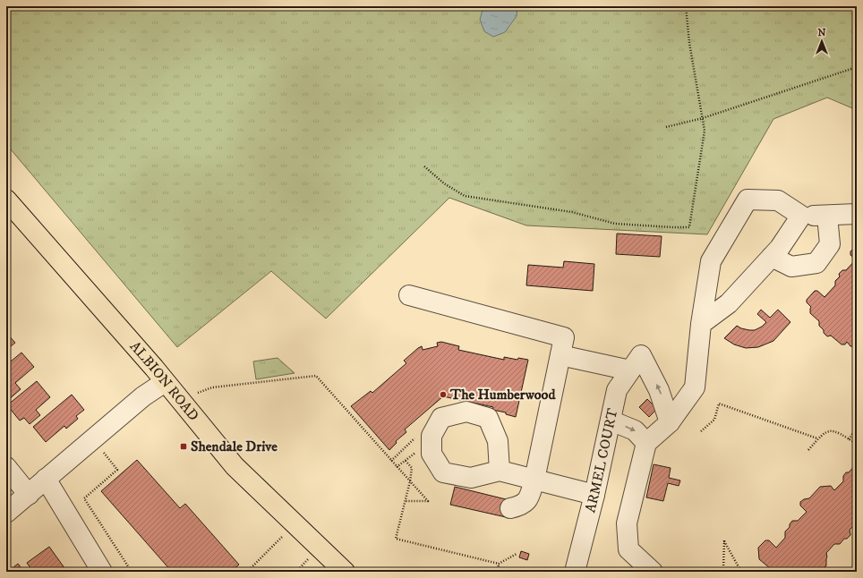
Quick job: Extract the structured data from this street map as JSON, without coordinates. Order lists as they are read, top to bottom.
{
  "streets": {
    "main road": ["ALBION ROAD"],
    "street": ["ARMEL COURT"]
  },
  "places": {
    "other": ["The Humberwood"],
    "transit": ["Shendale Drive"]
  },
  "north": "top"
}
